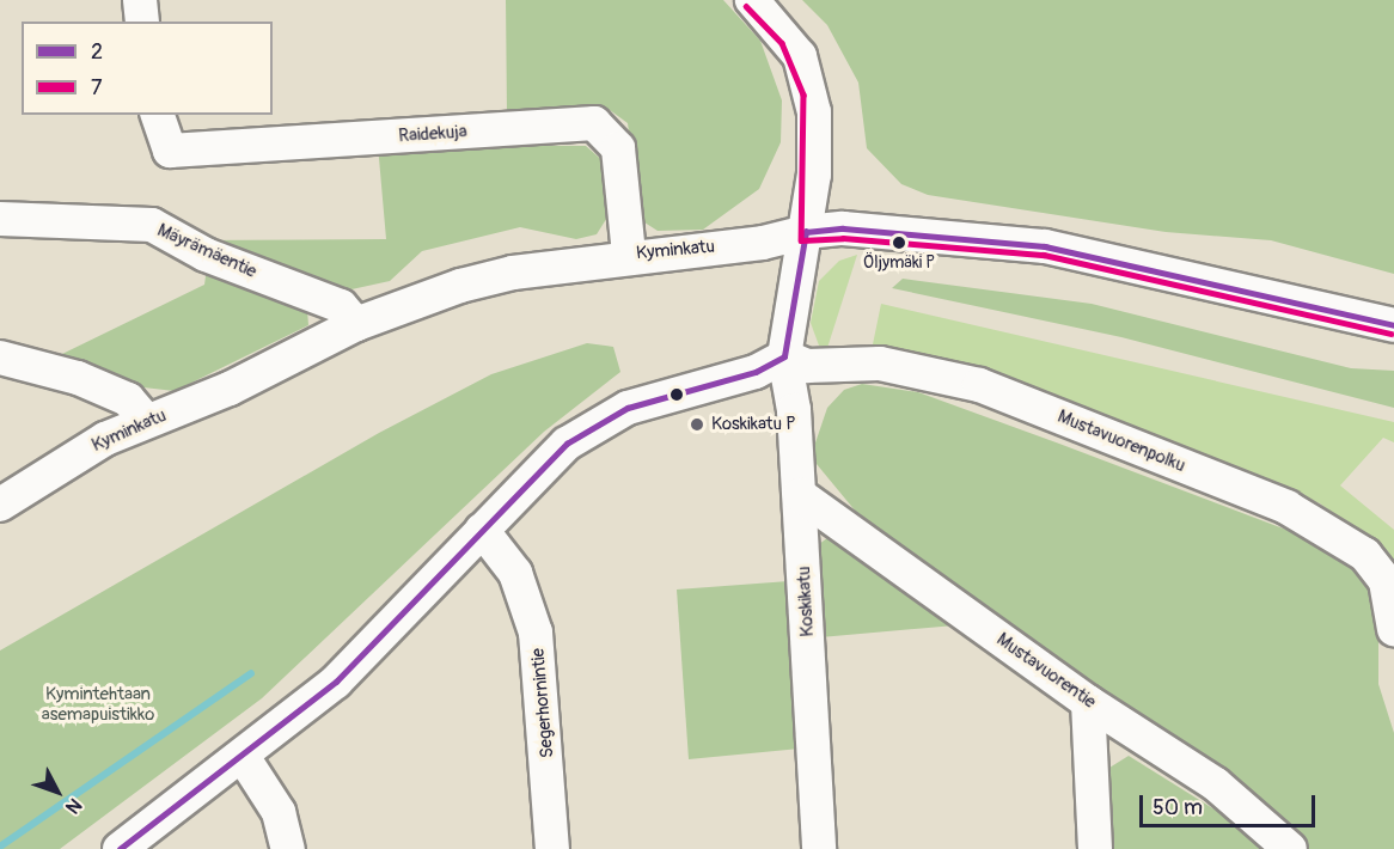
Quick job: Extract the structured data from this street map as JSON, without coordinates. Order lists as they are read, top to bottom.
{
  "streets": {
    "street": [
      "Raidekuja",
      "Kyminkatu",
      "Mäyrämäentie",
      "Mustavuorenpolku",
      "Koskikatu",
      "Mustavuorentie",
      "Segerhornintie"
    ]
  },
  "crossings": [
    ["Raidekuja", "Kyminkatu"],
    ["Kyminkatu", "Mäyrämäentie"],
    ["Kyminkatu", "Koskikatu"],
    ["Mustavuorenpolku", "Koskikatu"],
    ["Koskikatu", "Mustavuorentie"]
  ],
  "parks": ["Kymintehtaan asemapuistikko"],
  "places": ["Öljymäki P", "Koskikatu P"],
  "lines": ["transit line 7", "transit line 2"],
  "legend": ["2", "7"],
  "scale_bar": "50 m",
  "north": "bottom right"
}
